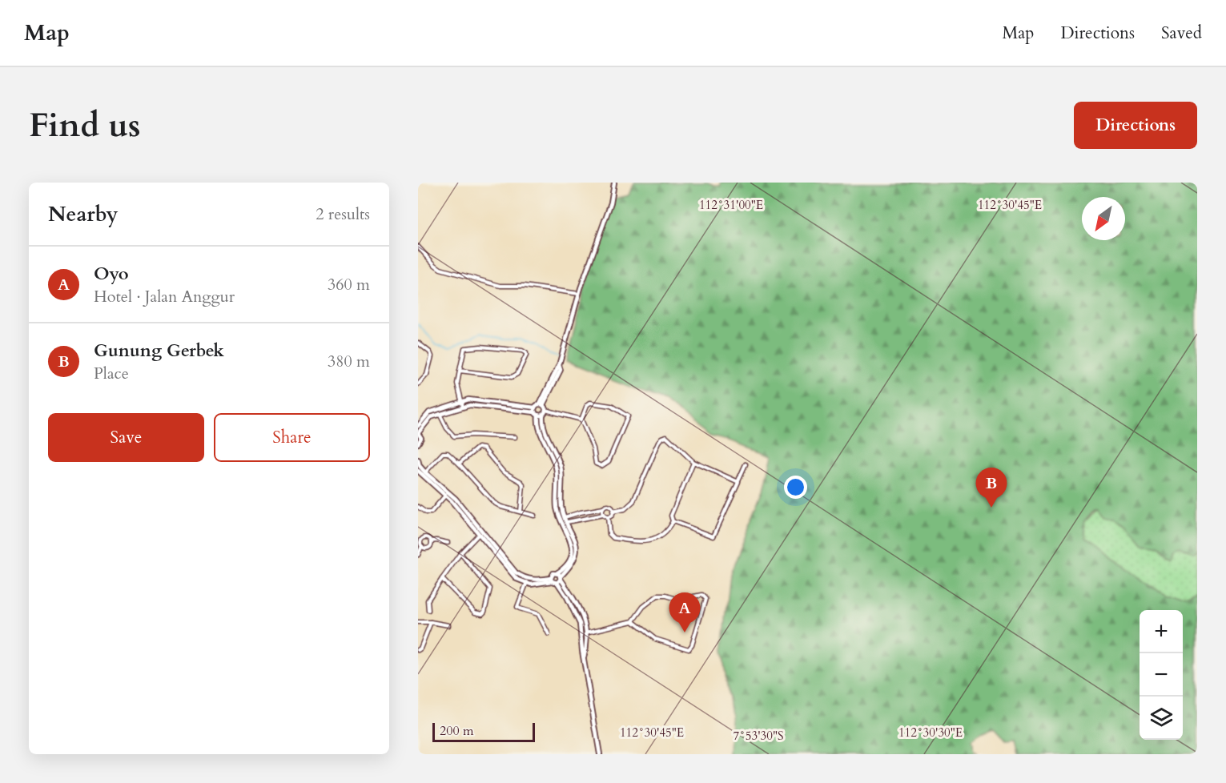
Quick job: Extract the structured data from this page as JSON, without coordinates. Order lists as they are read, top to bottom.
{
  "scale_bar": "200 m",
  "north": "bottom left",
  "page": {
    "header": "Map",
    "nav": ["Map", "Directions", "Saved"],
    "buttons": [
      "Directions",
      ["Save", "Share"]
    ],
    "title": "Find us",
    "heading": ["Nearby", "2 results"],
    "list": [
      {
        "mark": "A",
        "name": "Oyo",
        "note": "Hotel · Jalan Anggur",
        "value": "360 m"
      },
      {
        "mark": "B",
        "name": "Gunung Gerbek",
        "note": "Place",
        "value": "380 m"
      }
    ],
    "pins": ["B", "A"],
    "map_buttons": ["+", "−"],
    "scale": "200 m"
  },
  "coordinates": [
    "112°31'00\"E",
    "112°30'45\"E",
    "112°30'30\"E",
    "7°53'30\"S"
  ]
}
